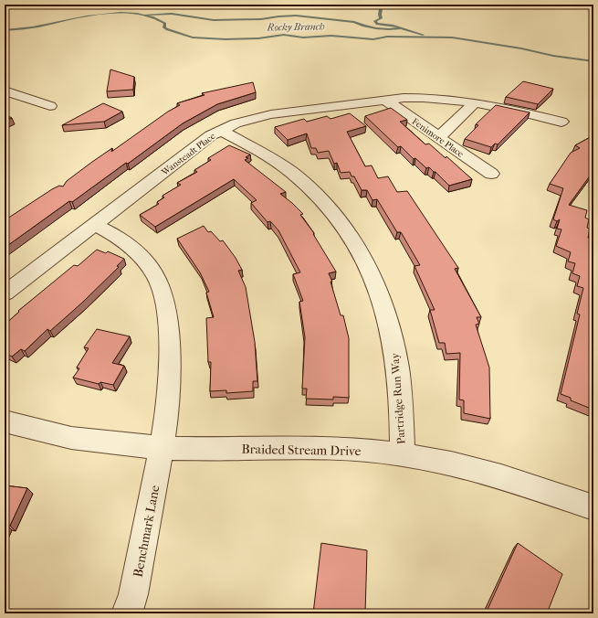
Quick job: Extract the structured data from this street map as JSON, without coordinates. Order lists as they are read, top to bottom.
{
  "streets": {
    "street": [
      "Fenimore Place",
      "Wansteadt Place",
      "Partridge Run Way",
      "Braided Stream Drive",
      "Benchmark Lane"
    ]
  },
  "crossings": [
    ["Fenimore Place", "Wansteadt Place"],
    ["Wansteadt Place", "Partridge Run Way"],
    ["Wansteadt Place", "Benchmark Lane"],
    ["Partridge Run Way", "Braided Stream Drive"],
    ["Braided Stream Drive", "Benchmark Lane"]
  ],
  "water": ["Rocky Branch"]
}
